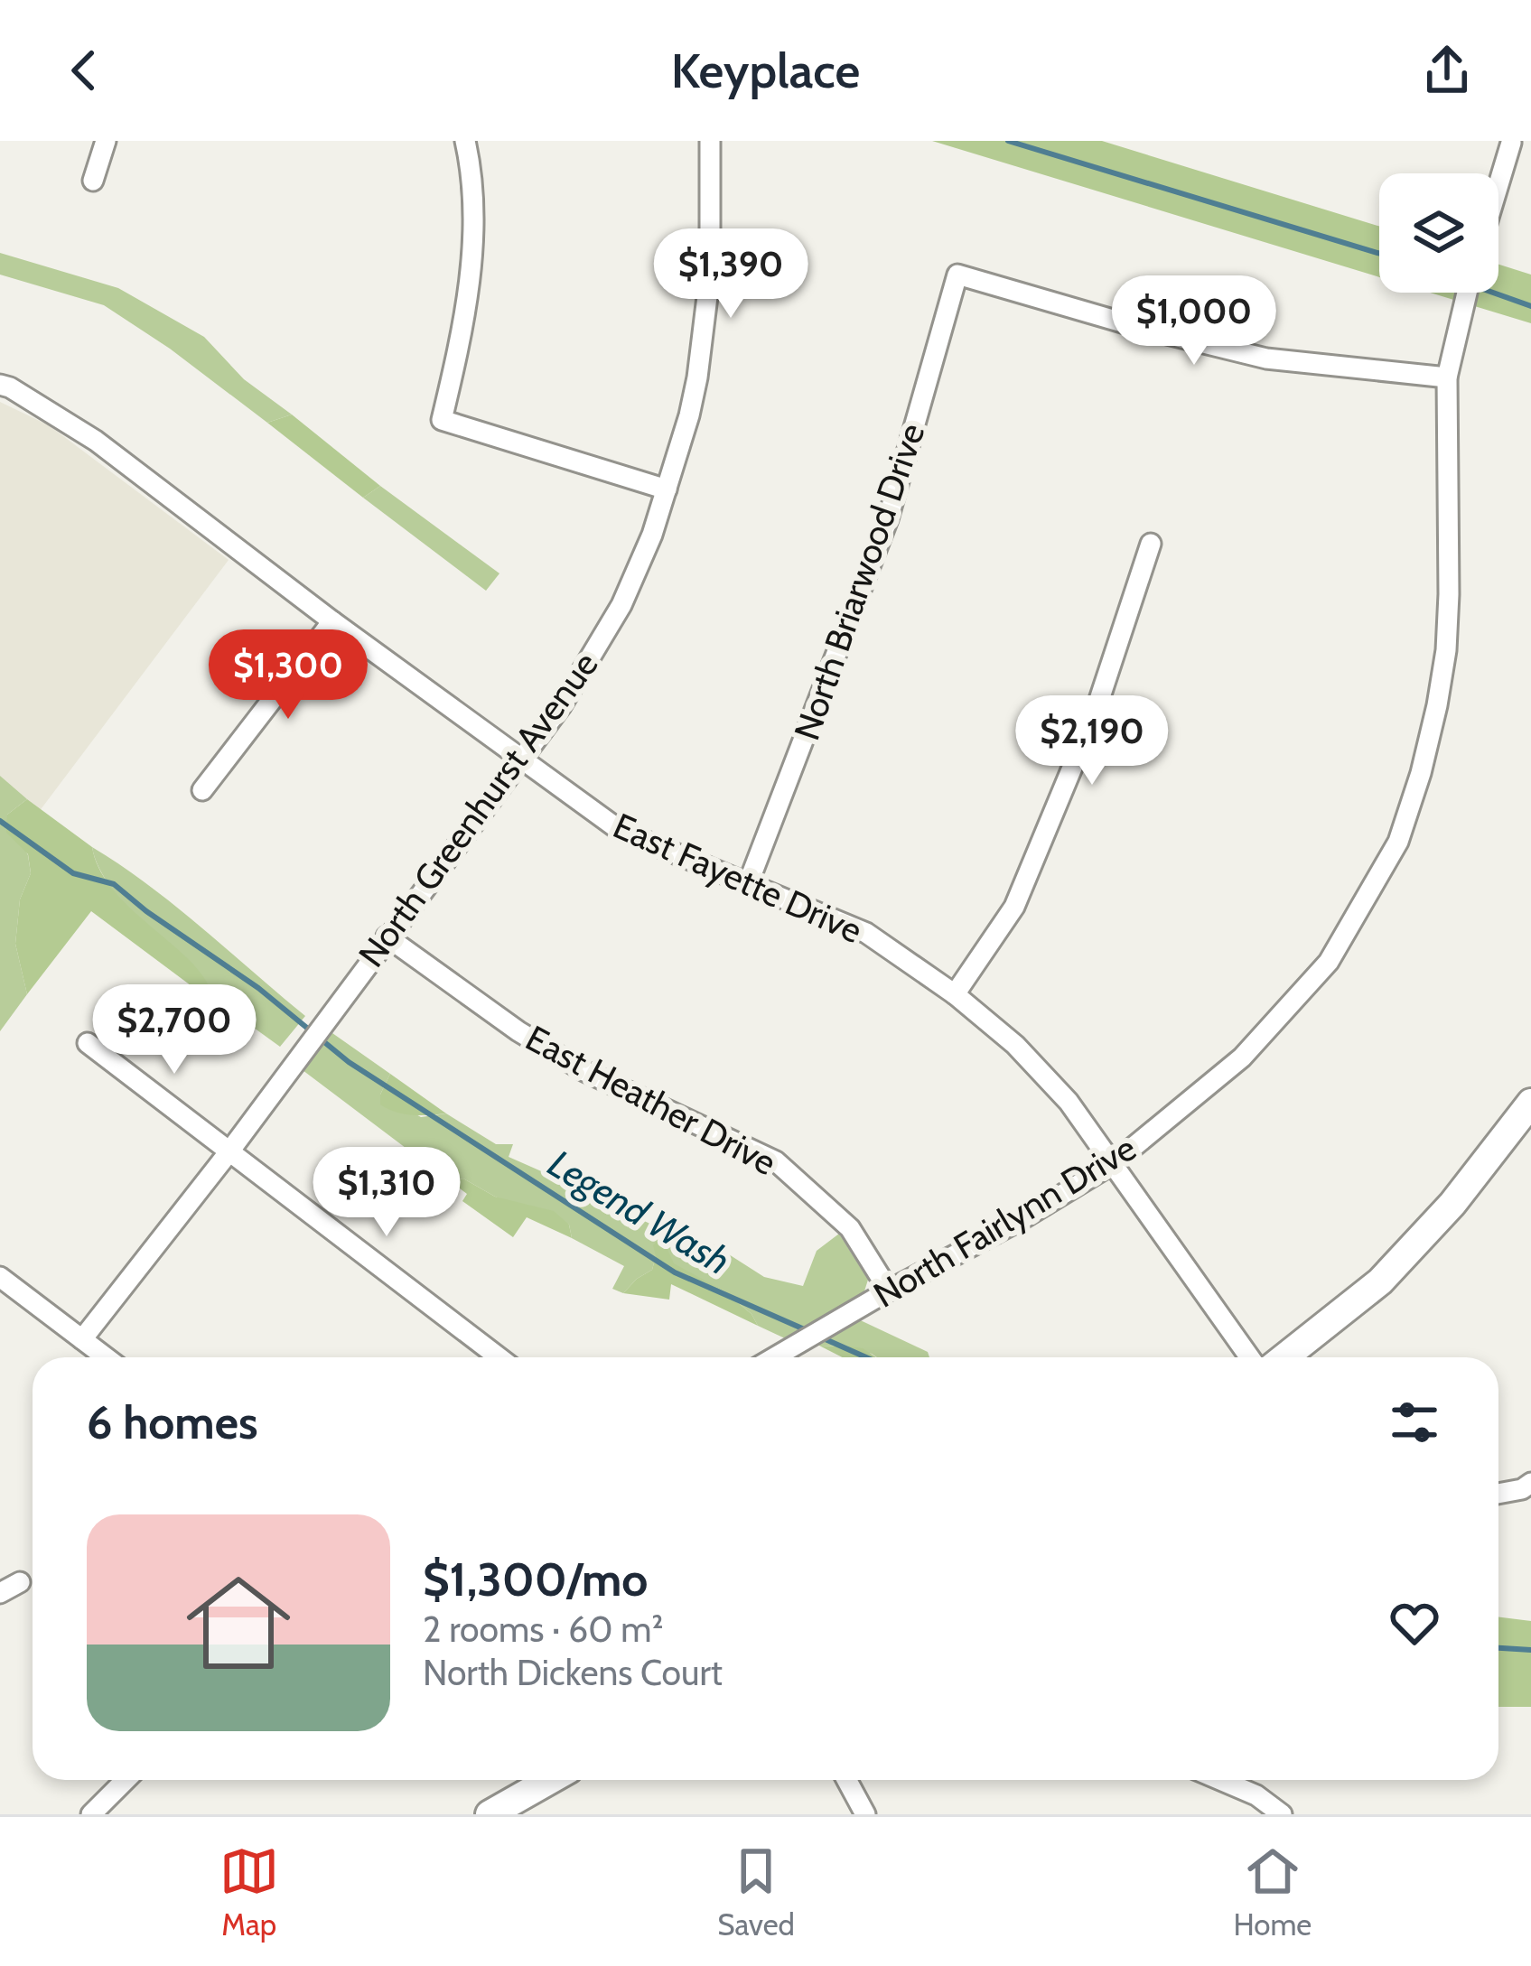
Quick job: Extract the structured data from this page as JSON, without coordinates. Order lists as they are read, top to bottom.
{
  "streets": {
    "street": [
      "North Briarwood Drive",
      "North Greenhurst Avenue",
      "East Fayette Drive",
      "East Heather Drive",
      "North Fairlynn Drive"
    ]
  },
  "crossings": [
    ["North Briarwood Drive", "East Fayette Drive"],
    ["North Briarwood Drive", "North Fairlynn Drive"],
    ["North Greenhurst Avenue", "East Fayette Drive"],
    ["North Greenhurst Avenue", "East Heather Drive"],
    ["East Fayette Drive", "North Fairlynn Drive"],
    ["East Heather Drive", "North Fairlynn Drive"]
  ],
  "water": ["Legend Wash"],
  "page": {
    "header": "Keyplace",
    "price": [
      "$1,390",
      "$1,000",
      "$1,300",
      "$2,190",
      "$2,700",
      "$1,310"
    ],
    "heading": "6 homes",
    "list": [
      {
        "name": "$1,300/mo",
        "note": "2 rooms · 60 m² · North Dickens Court"
      }
    ],
    "tabs": ["Map", "Saved", "Home"]
  }
}
